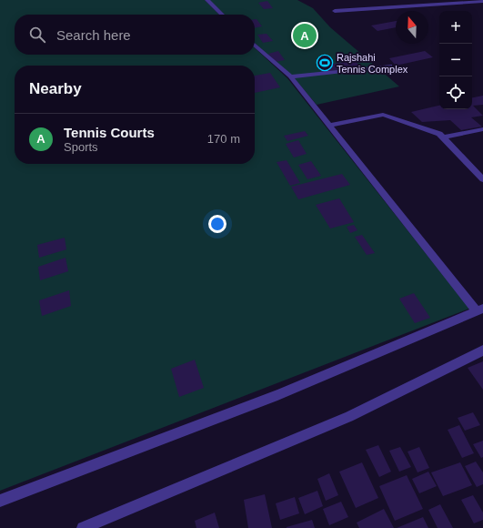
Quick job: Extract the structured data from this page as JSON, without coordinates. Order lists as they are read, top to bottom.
{
  "places": {
    "sports": ["Rajshahi Tennis Complex"]
  },
  "north": "top",
  "page": {
    "map_buttons": ["+", "−"],
    "search": "Search here",
    "pins": "A",
    "heading": "Nearby",
    "list": [
      {
        "mark": "A",
        "name": "Tennis Courts",
        "note": "Sports",
        "value": "170 m"
      }
    ]
  }
}
